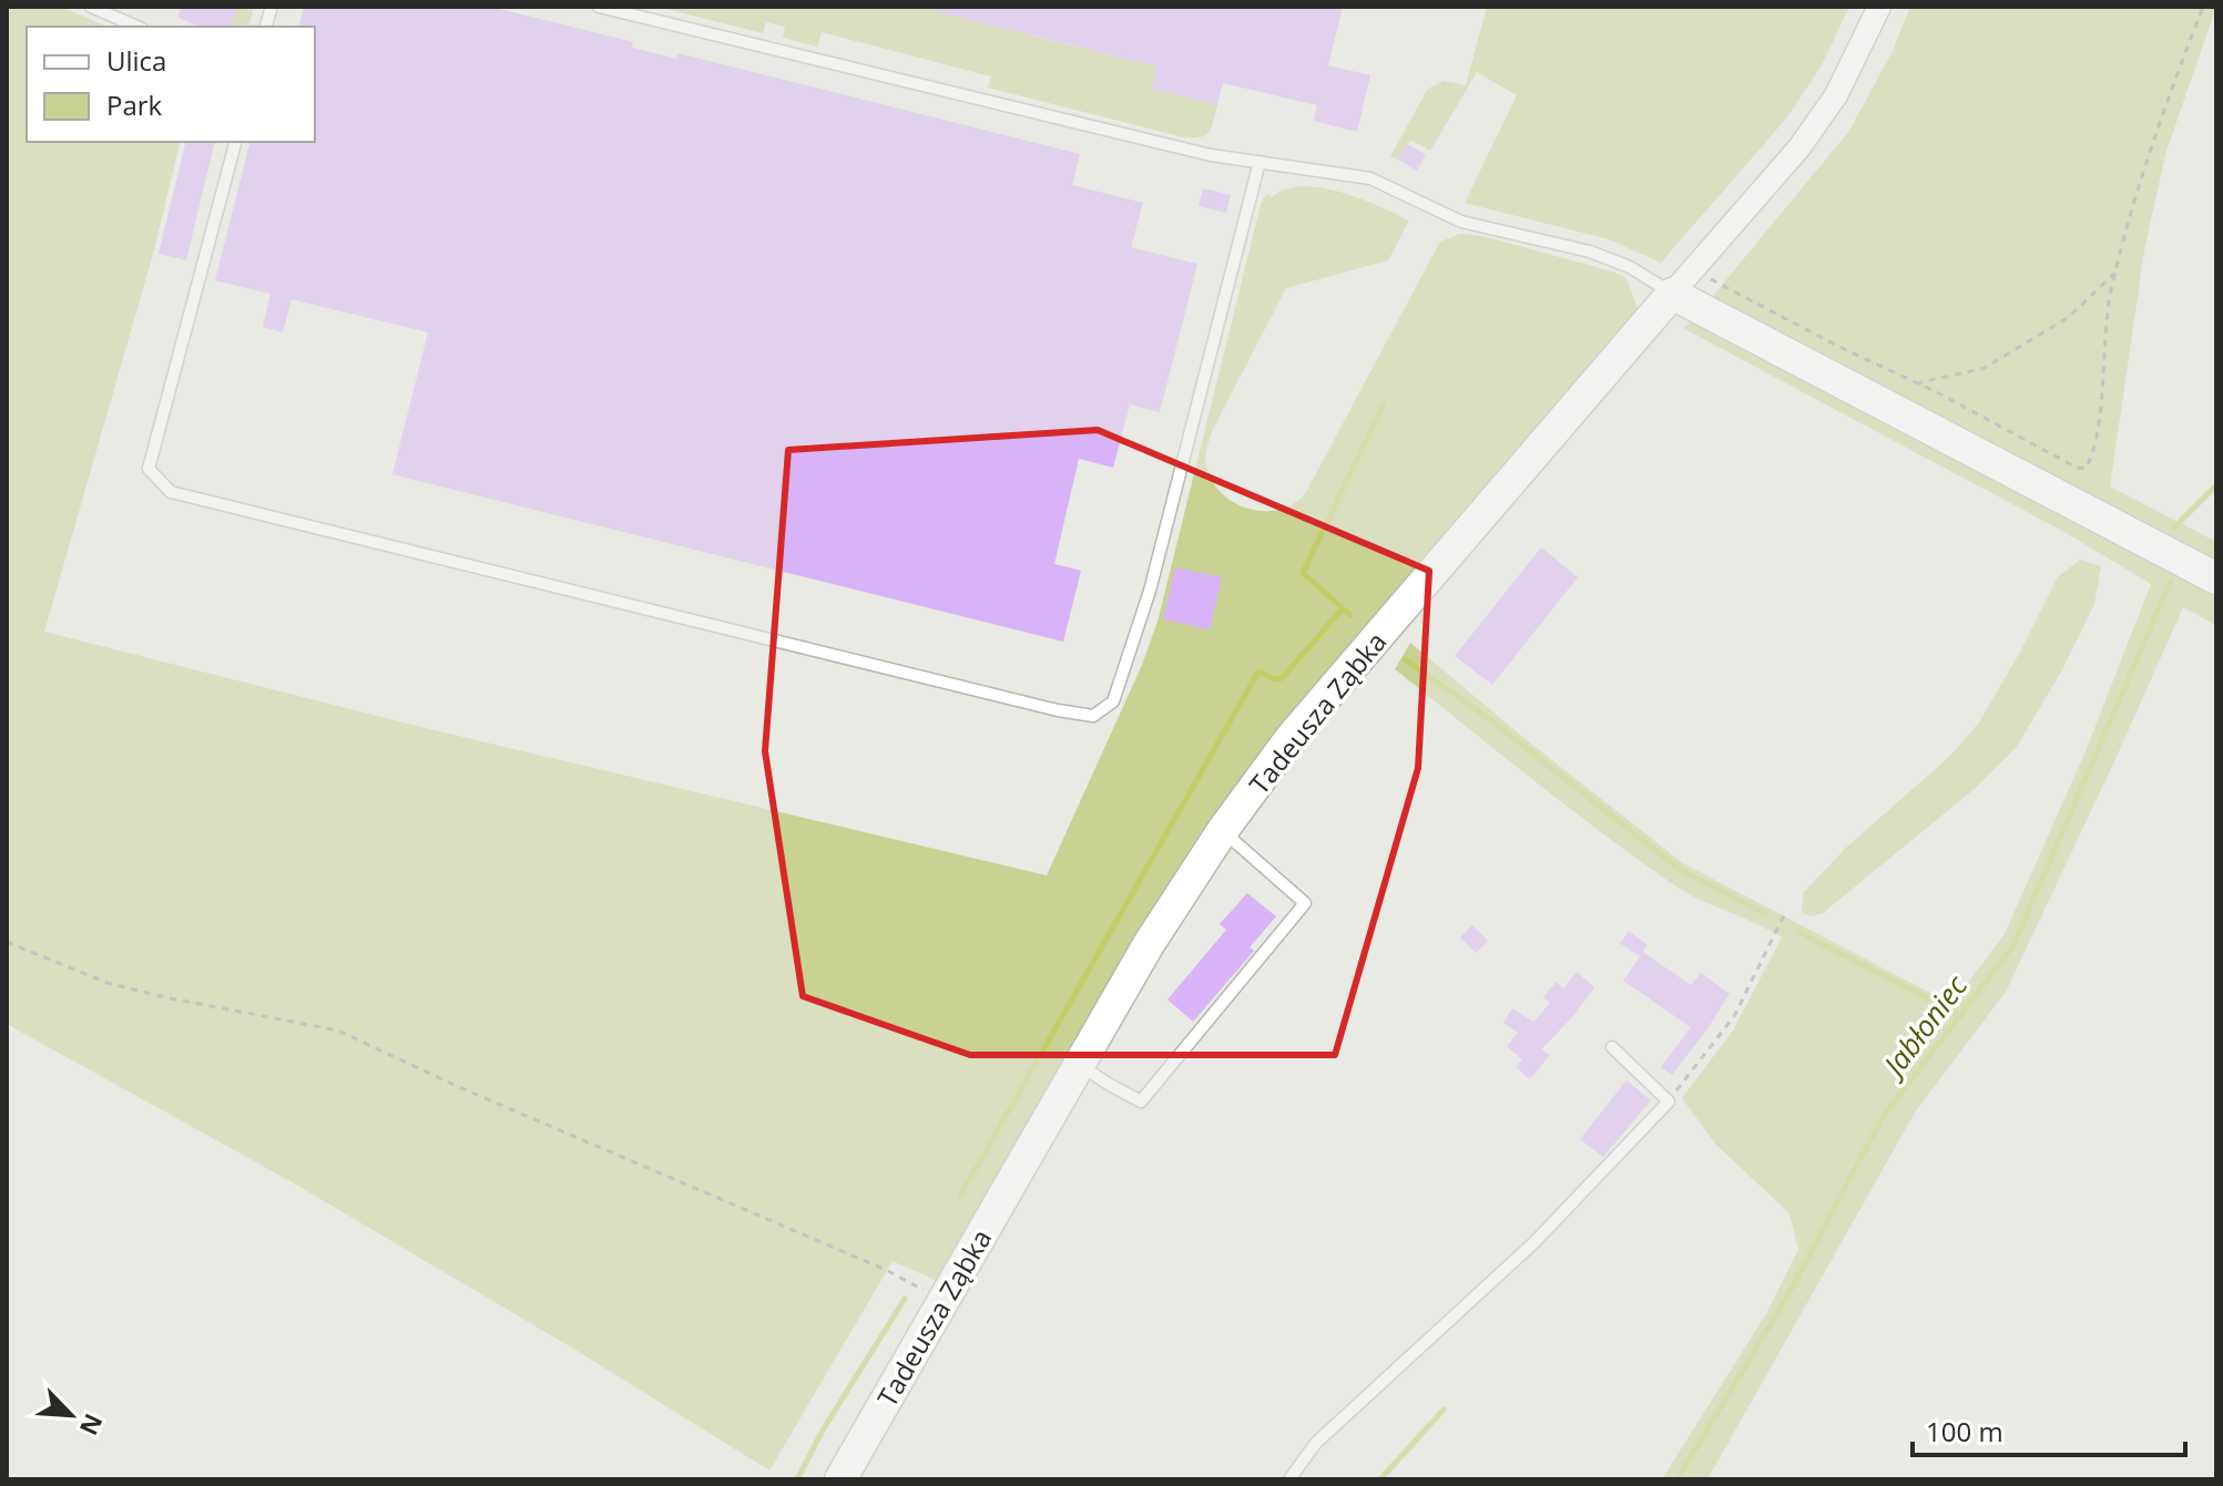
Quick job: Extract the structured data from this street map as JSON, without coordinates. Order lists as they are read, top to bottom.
{
  "streets": {
    "street": ["Tadeusza Ząbka"]
  },
  "water": ["Jabłoniec"],
  "legend": ["Ulica", "Park"],
  "scale_bar": "100 m",
  "north": "bottom right"
}
